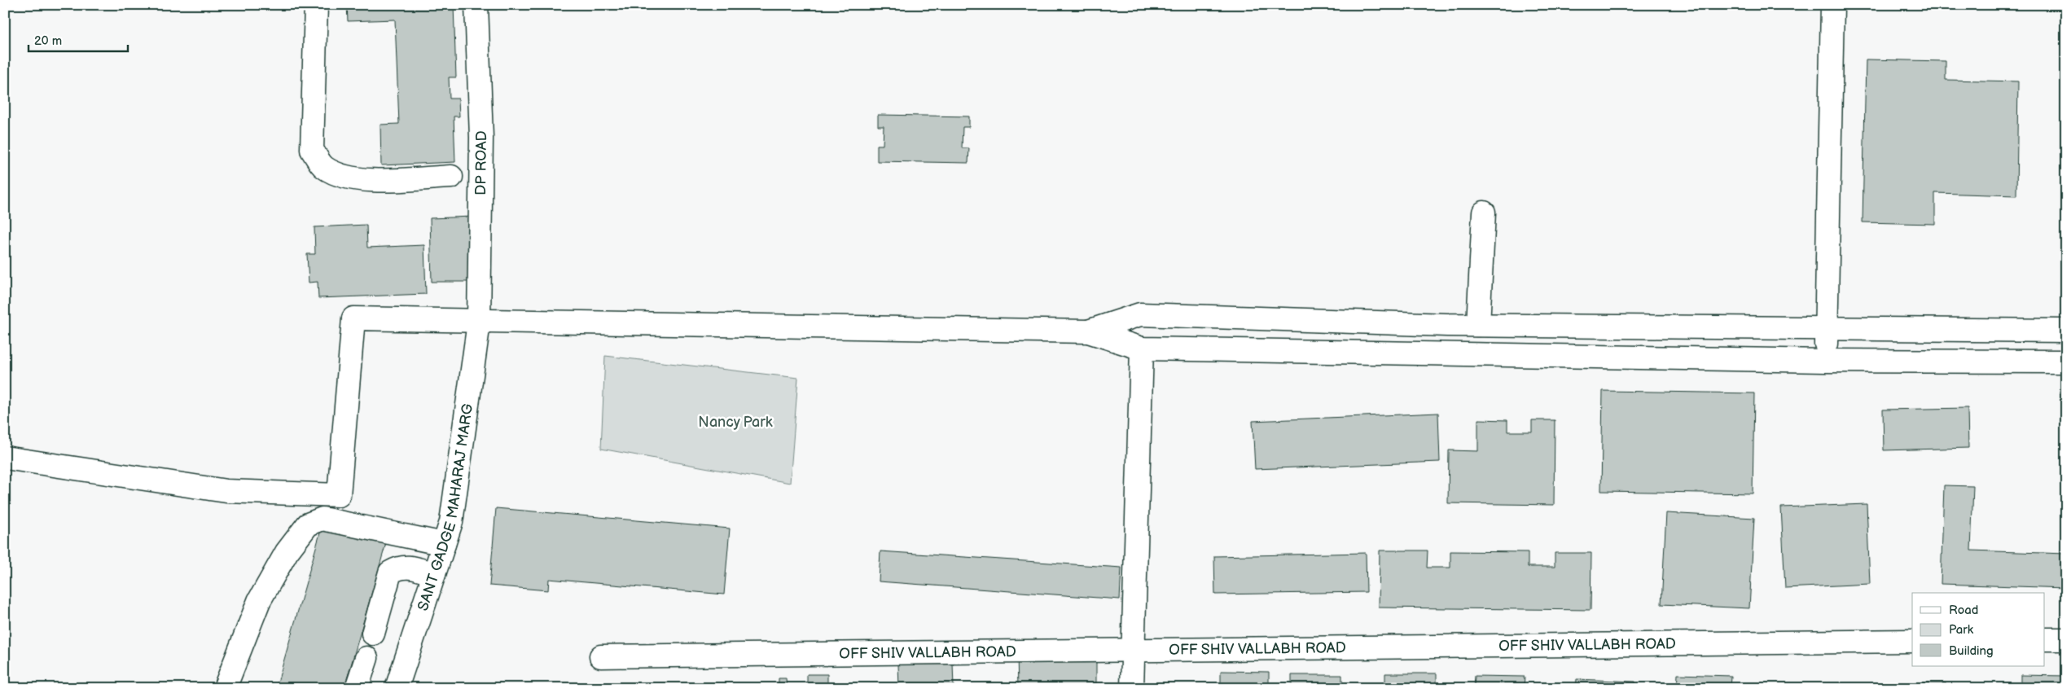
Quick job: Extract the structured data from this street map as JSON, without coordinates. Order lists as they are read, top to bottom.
{
  "streets": {
    "street": ["DP ROAD", "SANT GADGE MAHARAJ MARG", "OFF SHIV VALLABH ROAD"]
  },
  "crossings": [
    ["DP ROAD", "SANT GADGE MAHARAJ MARG"]
  ],
  "parks": ["Nancy Park"],
  "legend": ["Road", "Park", "Building"],
  "scale_bar": "20 m"
}
